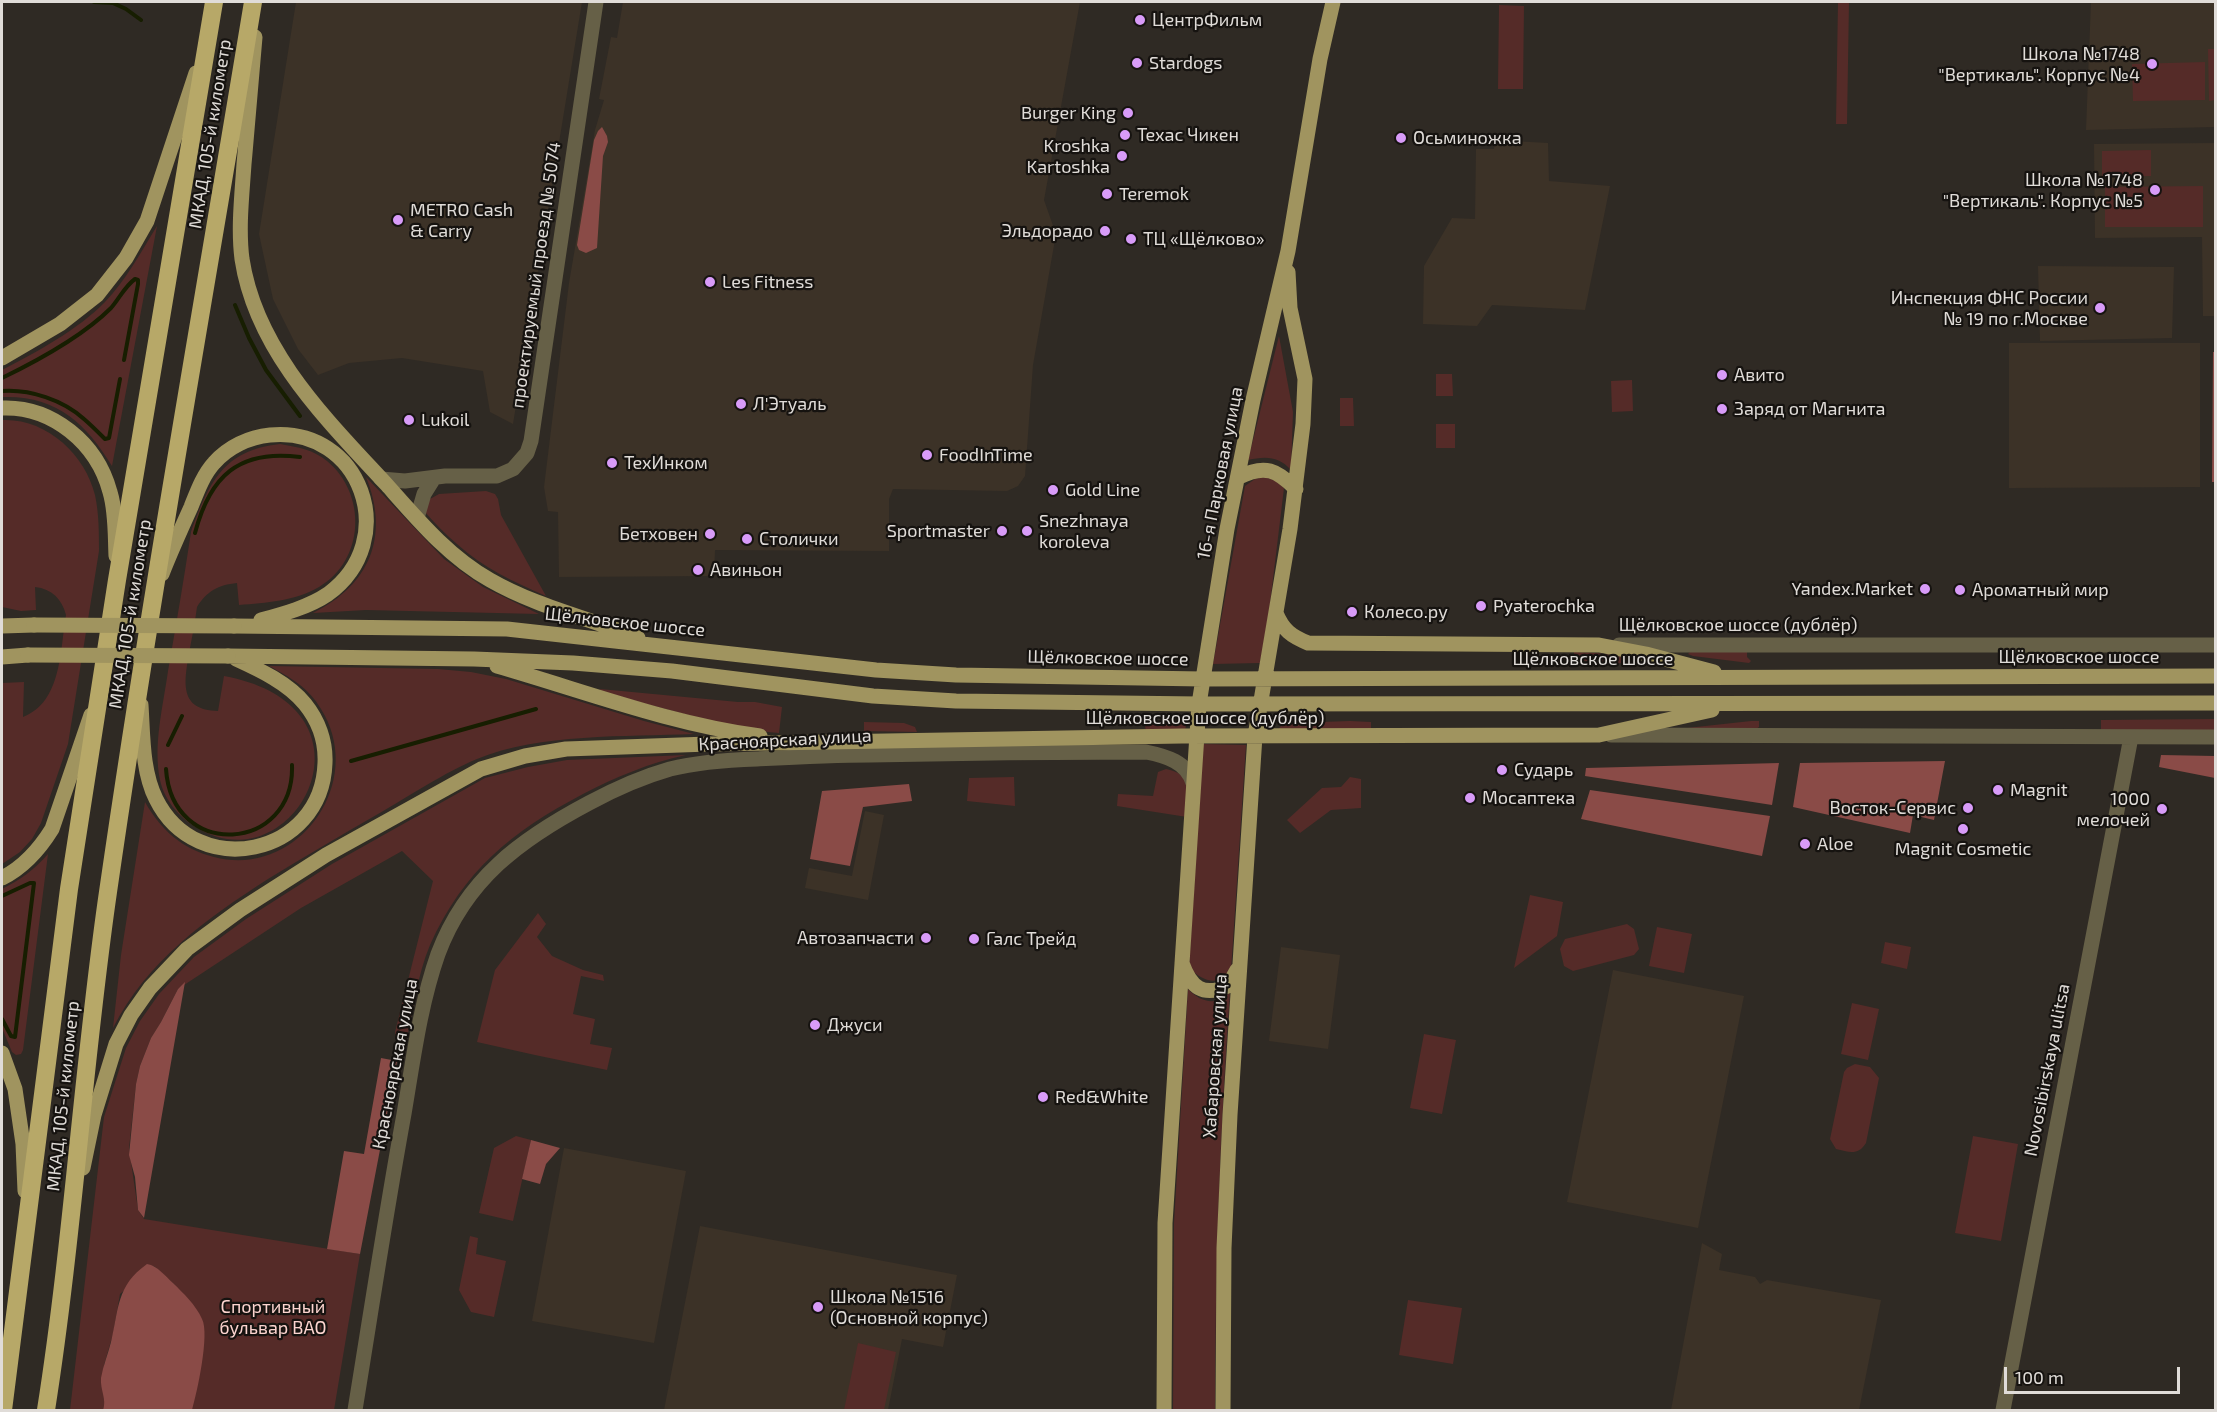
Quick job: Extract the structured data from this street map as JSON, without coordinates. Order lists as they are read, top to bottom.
{
  "streets": {
    "highway": ["МКАД, 105-й километр"],
    "main road": [
      "16-я Парковая улица",
      "Щёлковское шоссе",
      "Щёлковское шоссе (дублёр)",
      "Хабаровская улица"
    ],
    "street": ["проектируемый проезд № 5074", "Красноярская улица", "Novosibirskaya ulitsa"]
  },
  "crossings": [
    ["16-я Парковая улица", "Щёлковское шоссе"],
    ["16-я Парковая улица", "Щёлковское шоссе (дублёр)"],
    ["16-я Парковая улица", "Хабаровская улица"],
    ["Щёлковское шоссе (дублёр)", "Хабаровская улица"],
    ["Щёлковское шоссе (дублёр)", "Novosibirskaya ulitsa"]
  ],
  "parks": ["Спортивный бульвар ВАО"],
  "places": [
    "ЦентрФильм",
    "Stardogs",
    "Школа №1748 \"Вертикаль\". Корпус №4",
    "Burger King",
    "Техас Чикен",
    "Осьминожка",
    "Kroshka Kartoshka",
    "Школа №1748 \"Вертикаль\". Корпус №5",
    "Teremok",
    "METRO Cash & Carry",
    "Эльдорадо",
    "ТЦ «Щёлково»",
    "Les Fitness",
    "Инспекция ФНС России № 19 по г.Москве",
    "Авито",
    "Л'Этуаль",
    "Заряд от Магнита",
    "Lukoil",
    "FoodInTime",
    "ТехИнком",
    "Gold Line",
    "Sportmaster",
    "Snezhnaya koroleva",
    "Бетховен",
    "Столички",
    "Авиньон",
    "Yandex.Market",
    "Ароматный мир",
    "Pyaterochka",
    "Колесо.ру",
    "Сударь",
    "Magnit",
    "Мосаптека",
    "Восток-Сервис",
    "1000 мелочей",
    "Magnit Cosmetic",
    "Aloe",
    "Автозапчасти",
    "Галс Трейд",
    "Джуси",
    "Red&White",
    "Школа №1516 (Основной корпус)"
  ],
  "scale_bar": "100 m"
}
